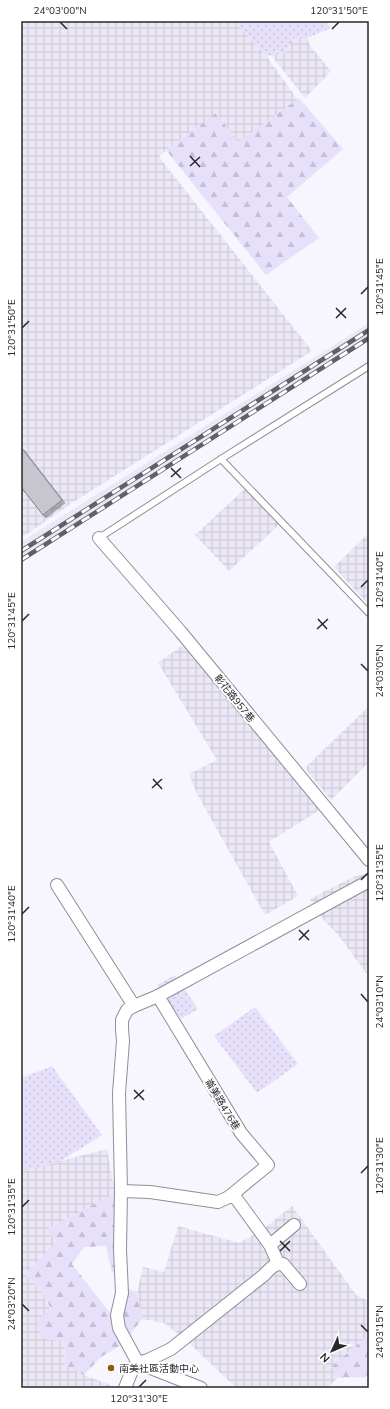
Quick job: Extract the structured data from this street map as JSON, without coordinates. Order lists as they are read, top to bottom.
{
  "streets": {
    "street": ["彰花路957巷", "崙美路476巷"]
  },
  "places": ["南美社區活動中心"],
  "north": "bottom left",
  "coordinates": [
    "24°03'00\"N",
    "120°31'50\"E",
    "120°31'45\"E",
    "120°31'40\"E",
    "24°03'05\"N",
    "120°31'35\"E",
    "24°03'10\"N",
    "120°31'30\"E",
    "24°03'20\"N",
    "24°03'15\"N"
  ]
}
